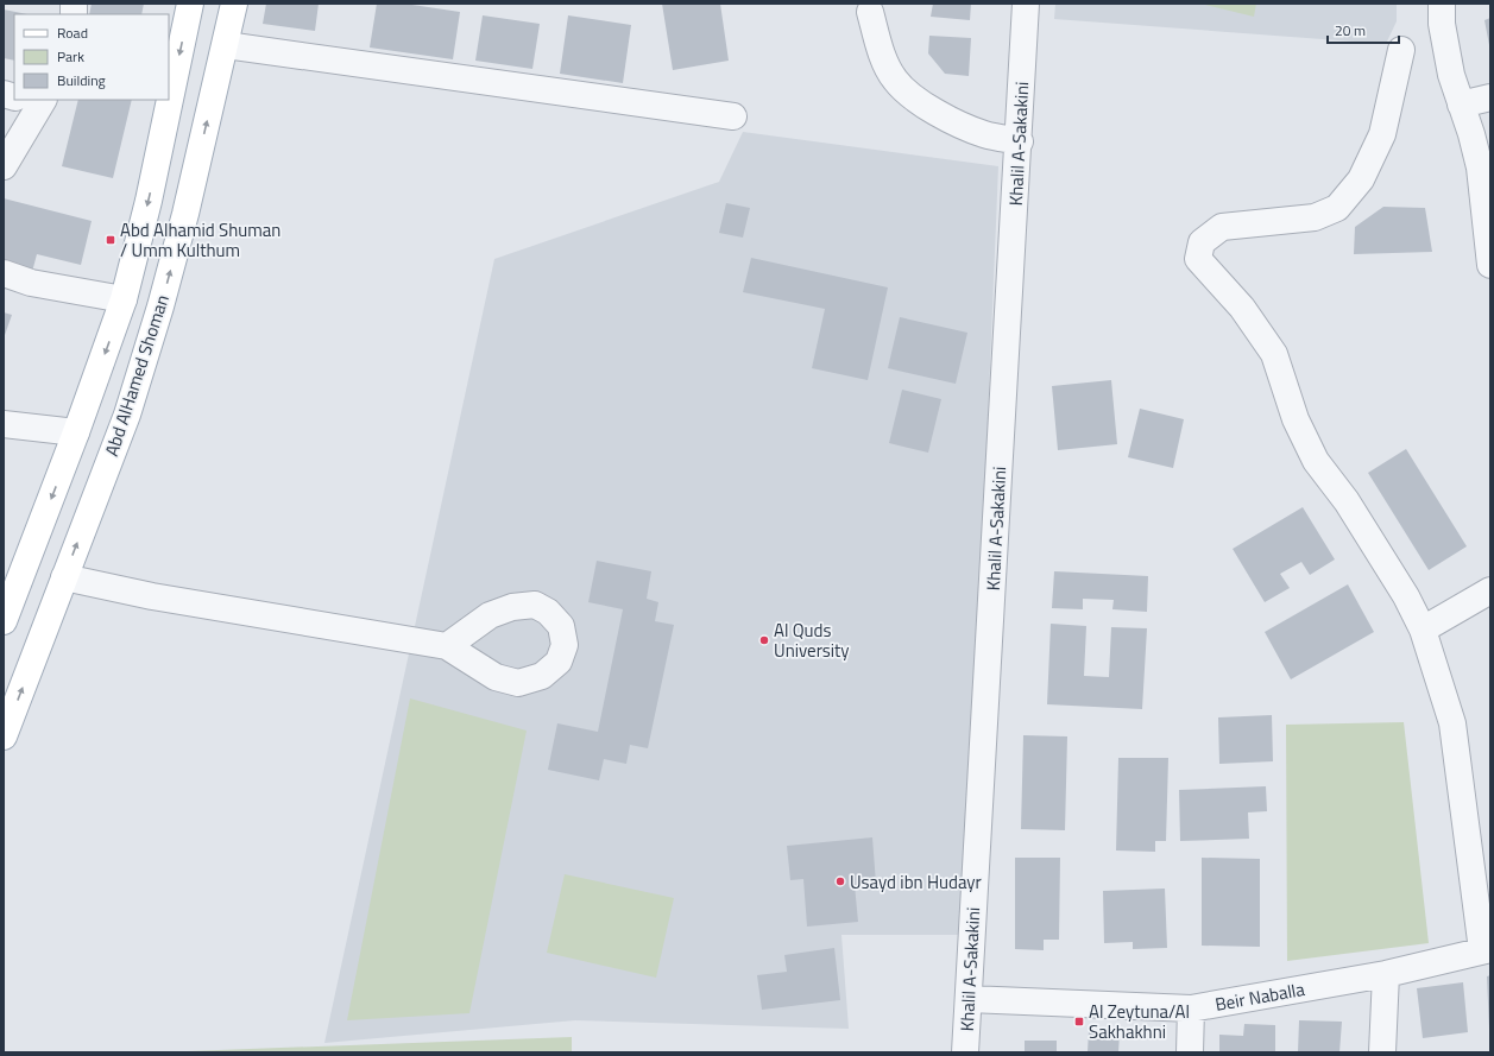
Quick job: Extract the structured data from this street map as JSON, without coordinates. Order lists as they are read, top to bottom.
{
  "streets": {
    "main road": ["Abd AlHamed Shoman"],
    "street": ["Khalil A-Sakakini", "Beir Naballa"]
  },
  "crossings": [
    ["Khalil A-Sakakini", "Beir Naballa"]
  ],
  "places": {
    "transit": ["Abd Alhamid Shuman / Umm Kulthum", "Al Zeytuna/Al Sakhakhni"],
    "other": ["Al Quds University", "Usayd ibn Hudayr"]
  },
  "legend": ["Road", "Park", "Building"],
  "scale_bar": "20 m"
}
